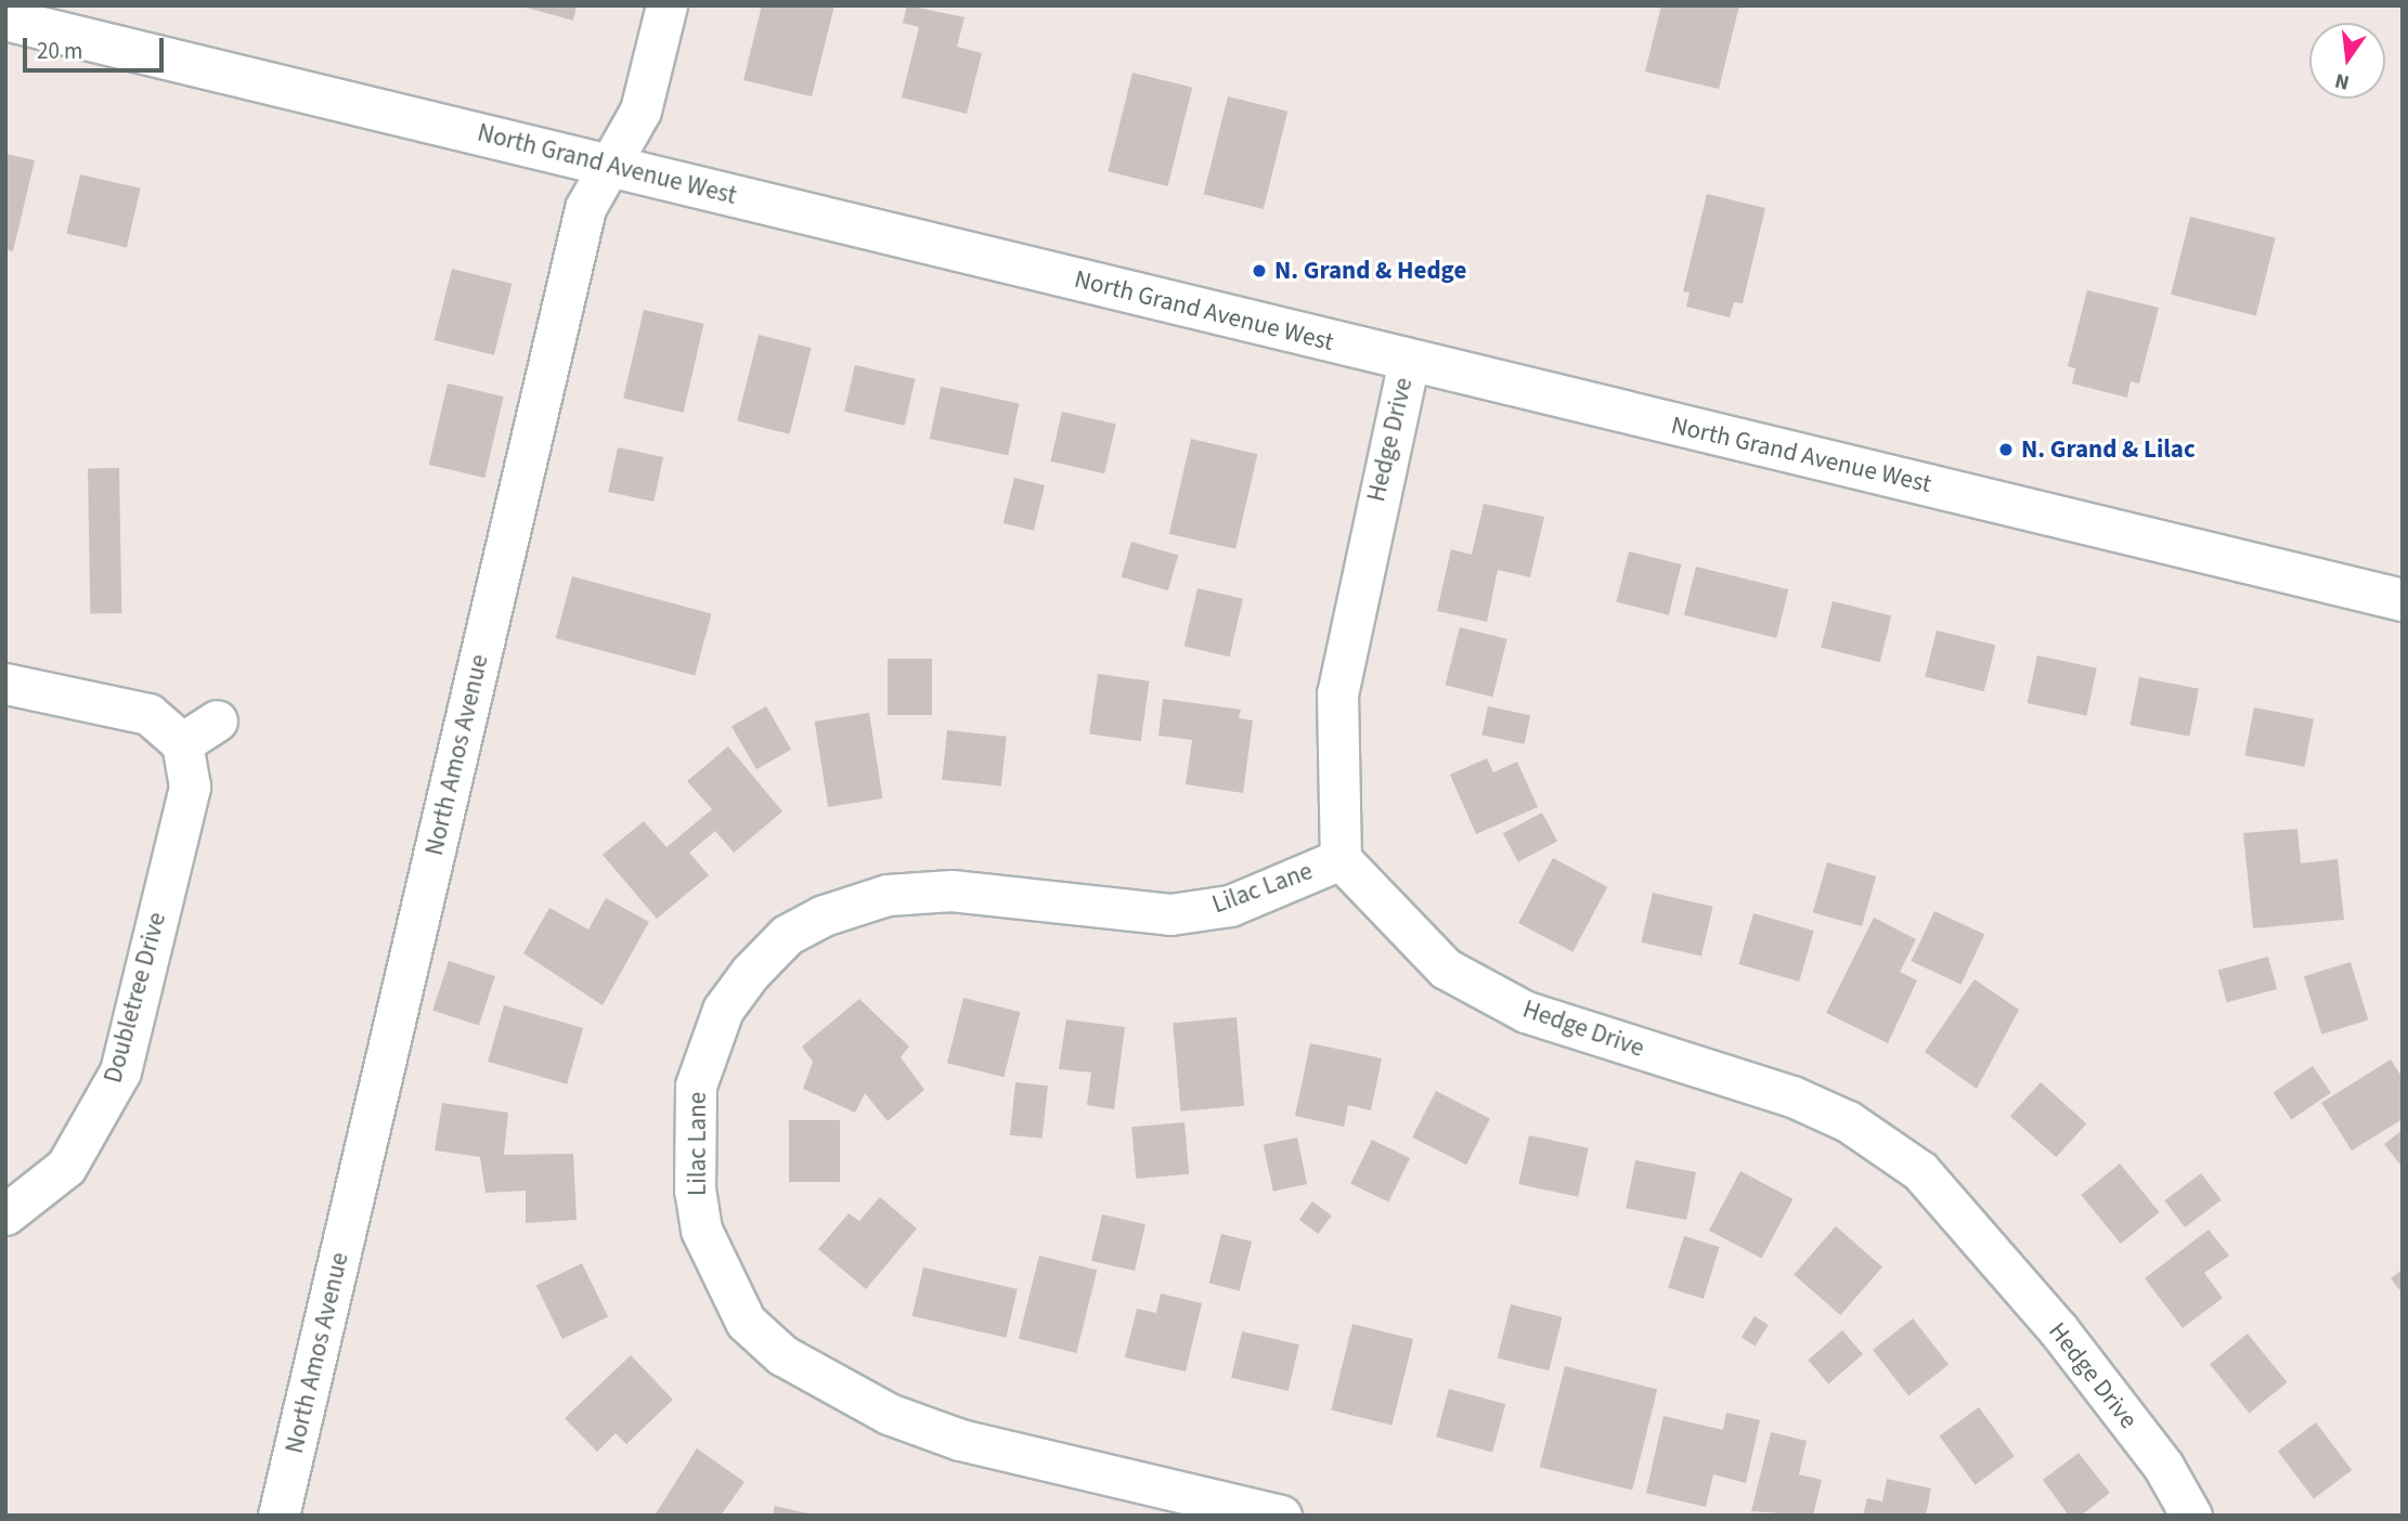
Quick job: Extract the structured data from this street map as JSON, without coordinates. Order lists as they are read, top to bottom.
{
  "streets": {
    "main road": ["North Grand Avenue West"],
    "street": [
      "Hedge Drive",
      "North Amos Avenue",
      "Lilac Lane",
      "Doubletree Drive"
    ]
  },
  "crossings": [
    ["North Grand Avenue West", "Hedge Drive"],
    ["North Grand Avenue West", "North Amos Avenue"],
    ["Hedge Drive", "Lilac Lane"]
  ],
  "places": ["N. Grand & Hedge", "N. Grand & Lilac"],
  "scale_bar": "20 m",
  "north": "bottom"
}
